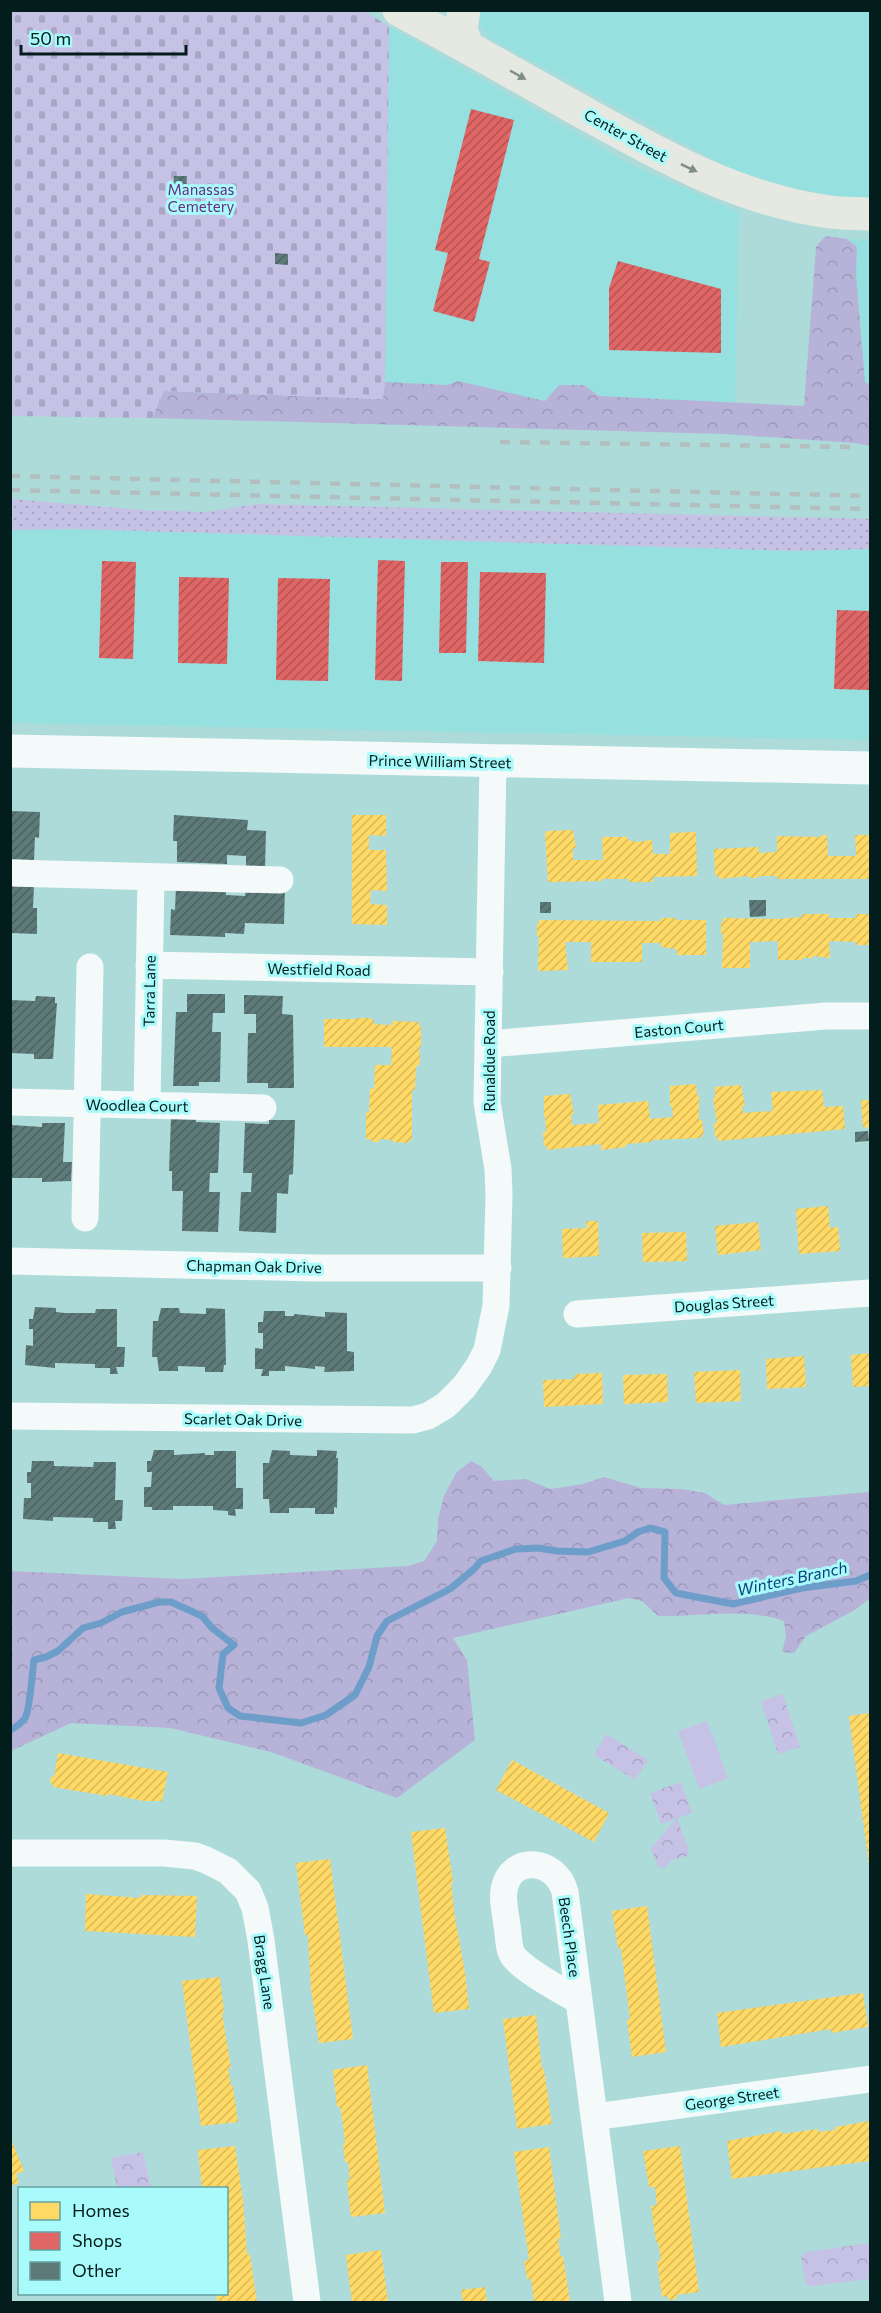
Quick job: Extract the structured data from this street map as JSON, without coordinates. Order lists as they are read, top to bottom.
{
  "streets": {
    "highway": ["Center Street"],
    "street": [
      "Prince William Street",
      "Westfield Road",
      "Tarra Lane",
      "Easton Court",
      "Runaldue Road",
      "Woodlea Court",
      "Chapman Oak Drive",
      "Douglas Street",
      "Scarlet Oak Drive",
      "Beech Place",
      "Bragg Lane",
      "George Street"
    ]
  },
  "crossings": [
    ["Prince William Street", "Runaldue Road"],
    ["Westfield Road", "Tarra Lane"],
    ["Westfield Road", "Runaldue Road"],
    ["Tarra Lane", "Woodlea Court"],
    ["Easton Court", "Runaldue Road"],
    ["Runaldue Road", "Chapman Oak Drive"],
    ["Runaldue Road", "Scarlet Oak Drive"],
    ["Beech Place", "George Street"]
  ],
  "one_way": ["Center Street"],
  "water": ["Winters Branch"],
  "parks": ["Manassas Cemetery"],
  "legend": ["Homes", "Shops", "Other"],
  "scale_bar": "50 m"
}
